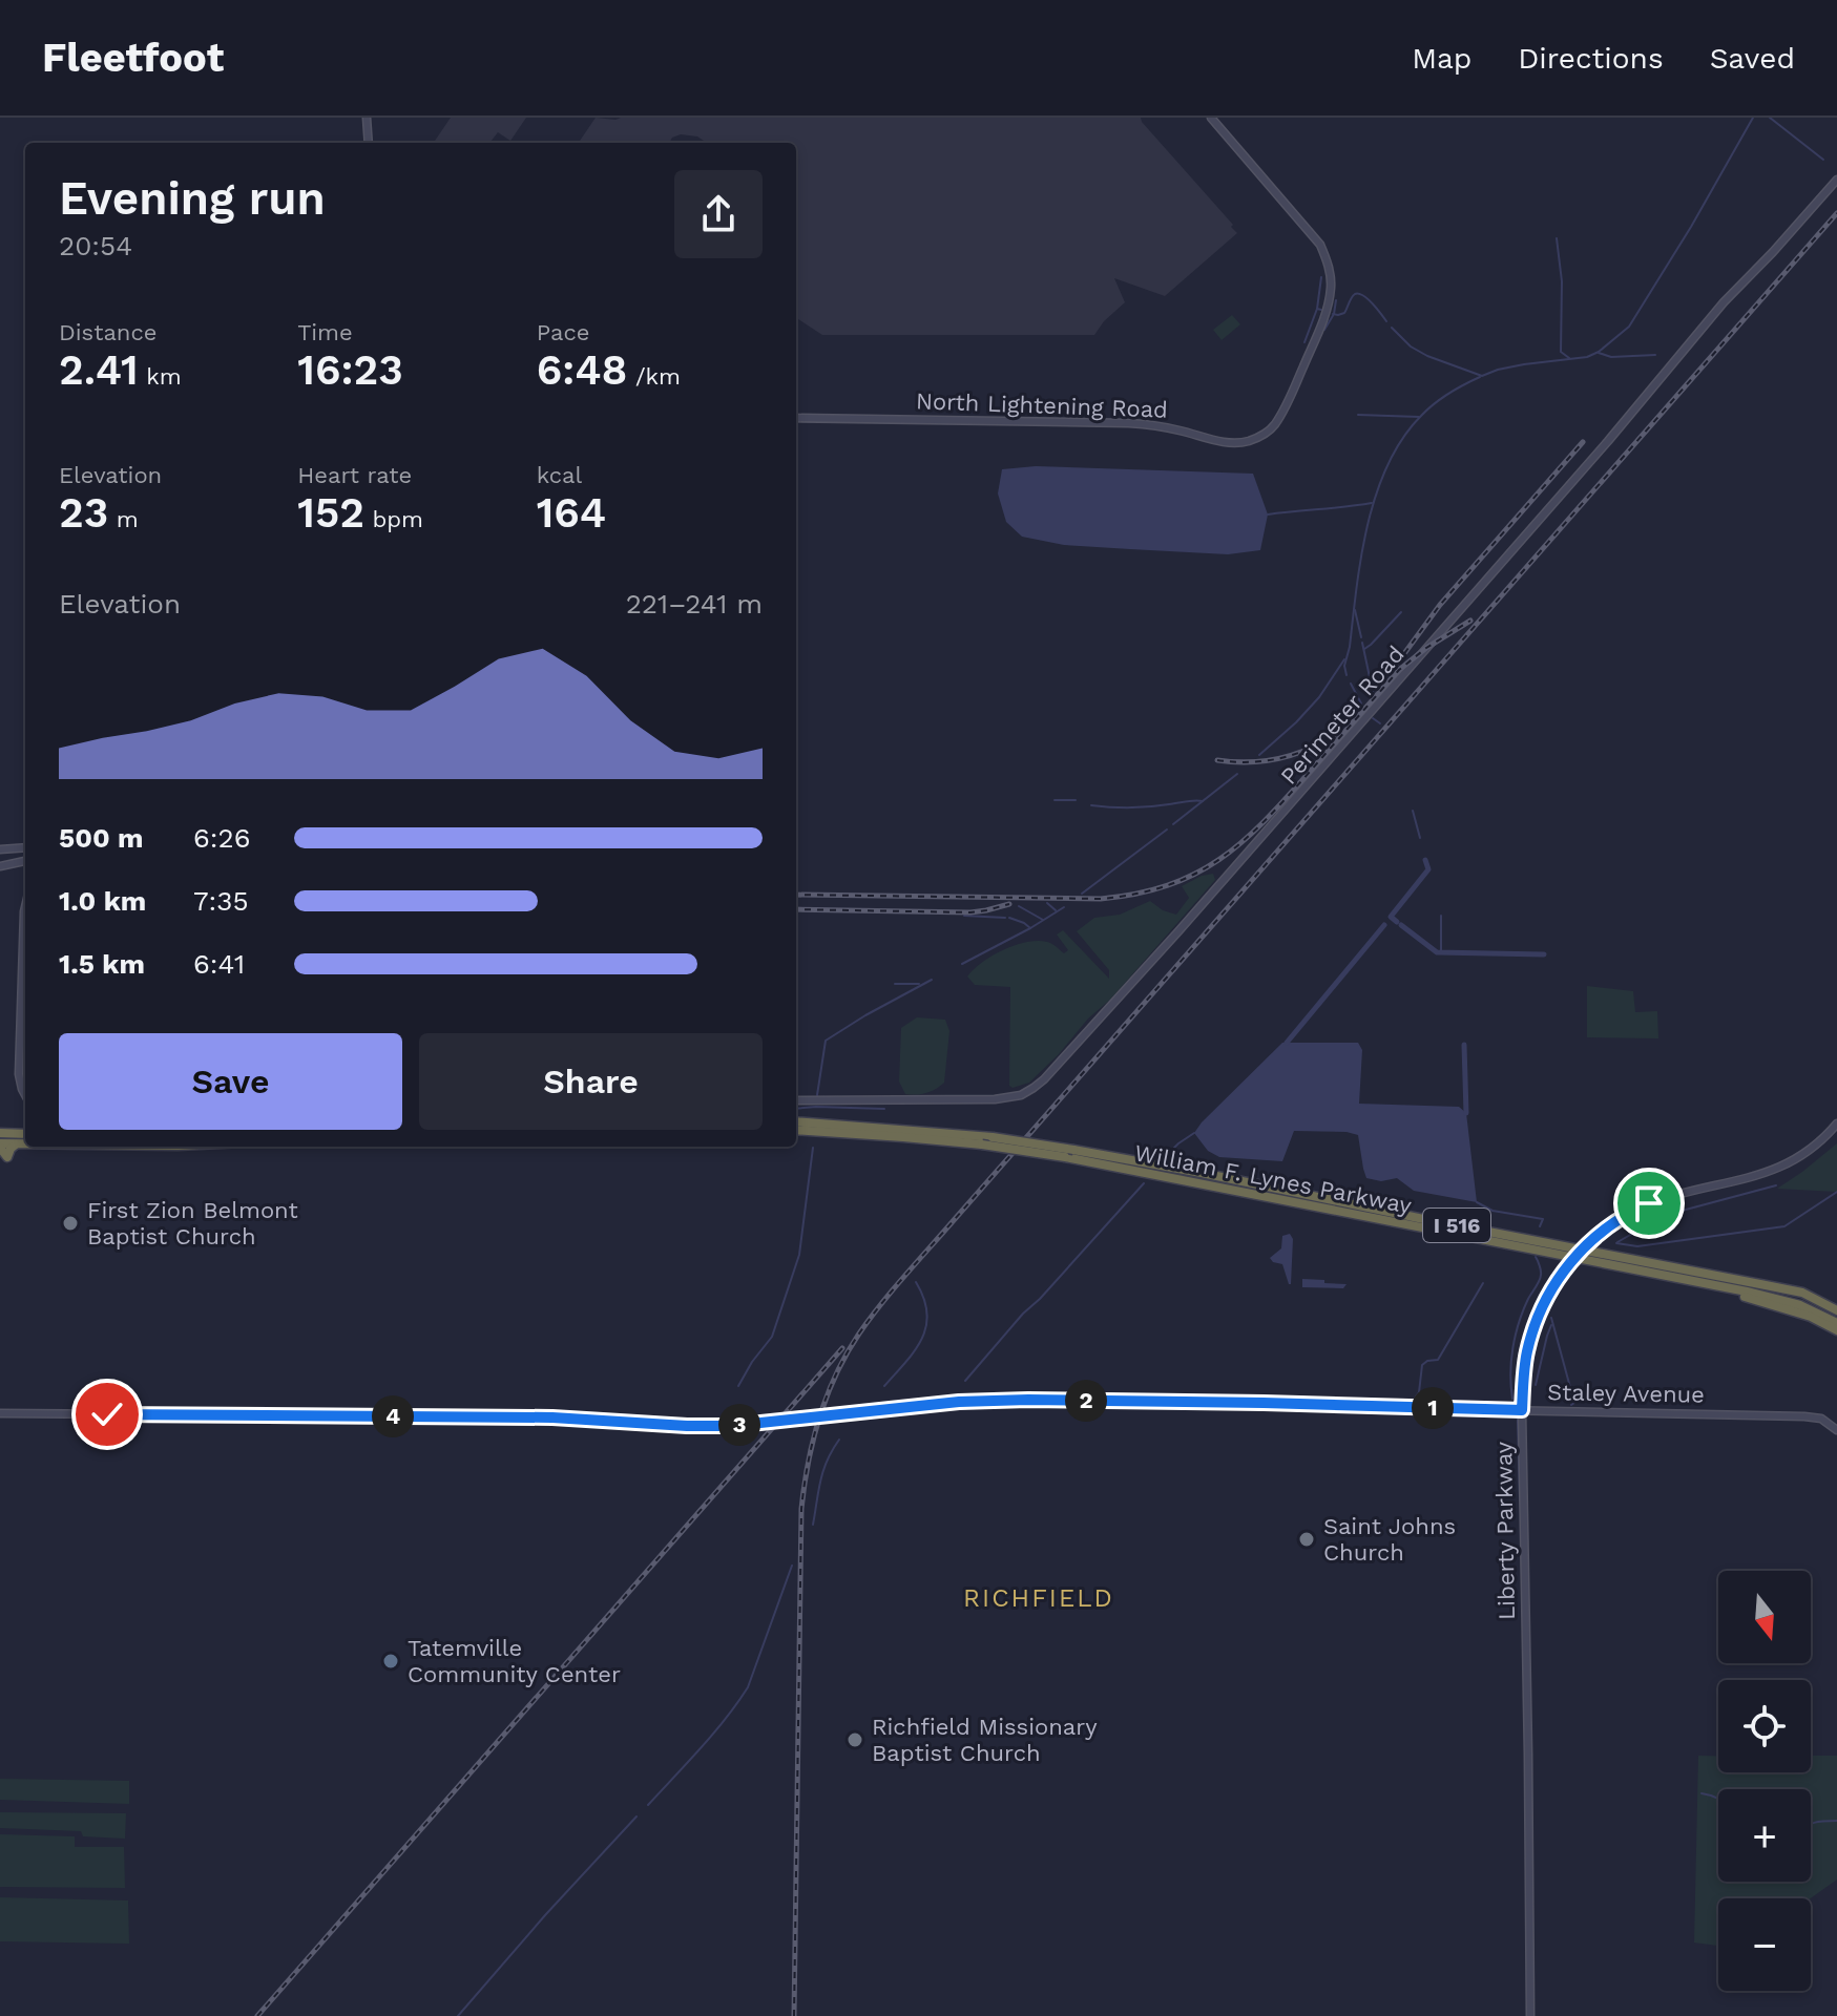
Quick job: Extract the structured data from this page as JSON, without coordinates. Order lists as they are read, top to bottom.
{
  "streets": {
    "highway": ["William F. Lynes Parkway", "I 516"],
    "street": [
      "North Lightening Road",
      "Perimeter Road",
      "Staley Avenue",
      "Liberty Parkway"
    ]
  },
  "crossings": [
    ["Staley Avenue", "Liberty Parkway"]
  ],
  "districts": ["RICHFIELD"],
  "places": [
    "First Zion Belmont Baptist Church",
    "Saint Johns Church",
    "Tatemville Community Center",
    "Richfield Missionary Baptist Church"
  ],
  "north": "bottom",
  "page": {
    "header": "Fleetfoot",
    "nav": ["Map", "Directions", "Saved"],
    "heading": ["Evening run", "20:54"],
    "stats": [
      ["Distance", "2.41 km"],
      ["Time", "16:23"],
      ["Pace", "6:48 /km"],
      ["Elevation", "23 m"],
      ["Heart rate", "152 bpm"],
      ["kcal", "164"]
    ],
    "chart": ["Elevation", "221–241 m"],
    "list": [
      {
        "name": "500 m",
        "note": "6:26"
      },
      {
        "name": "1.0 km",
        "note": "7:35"
      },
      {
        "name": "1.5 km",
        "note": "6:41"
      }
    ],
    "buttons": ["Save", "Share"],
    "pins": [
      "2",
      "1",
      "4",
      "3"
    ],
    "map_buttons": ["+", "−"]
  }
}
